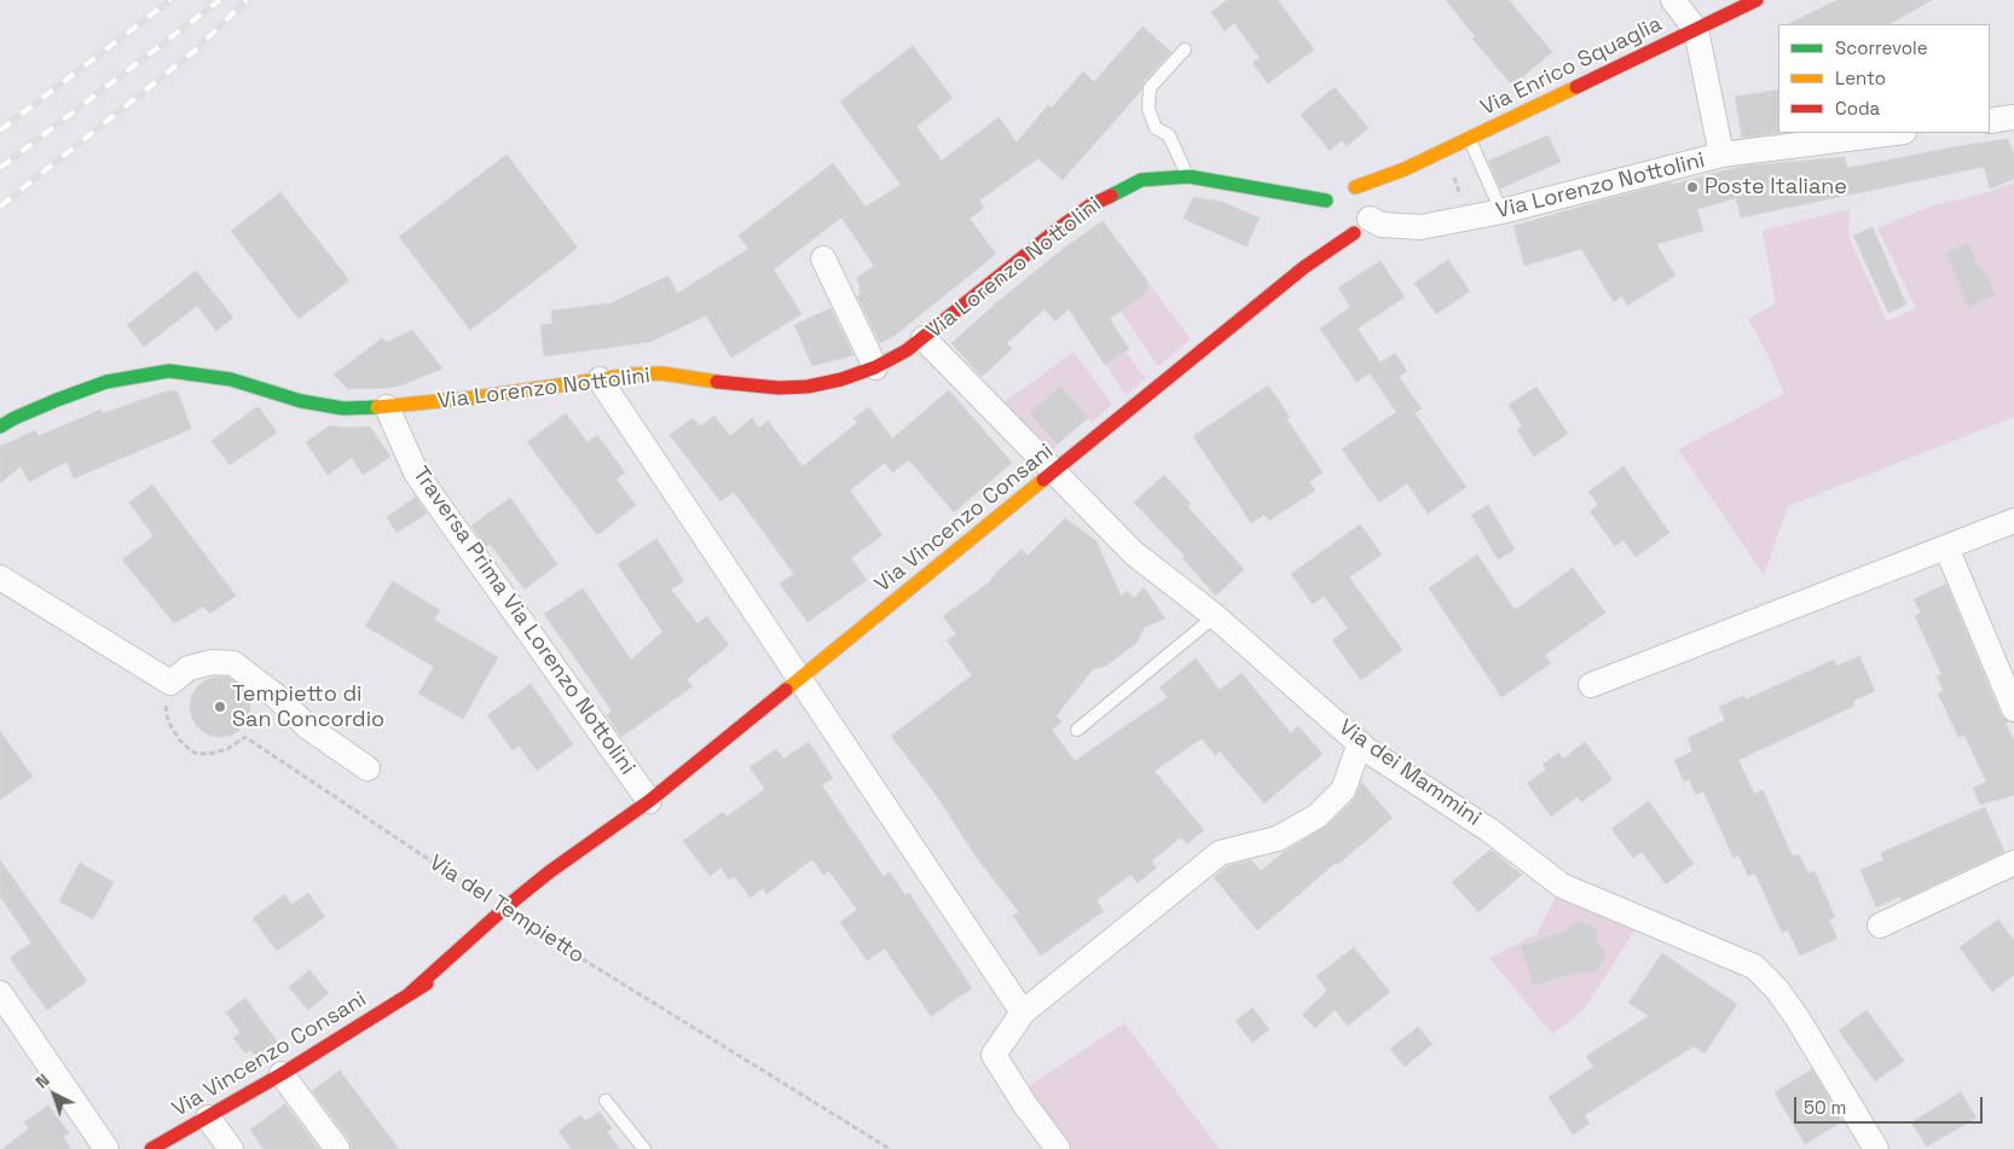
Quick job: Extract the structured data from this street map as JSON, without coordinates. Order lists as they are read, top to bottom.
{
  "streets": {
    "street": [
      "Via Enrico Squaglia",
      "Via Lorenzo Nottolini",
      "Via Vincenzo Consani",
      "Traversa Prima Via Lorenzo Nottolini",
      "Via dei Mammini"
    ],
    "path": ["Via del Tempietto"]
  },
  "crossings": [
    ["Via Enrico Squaglia", "Via Lorenzo Nottolini"],
    ["Via Lorenzo Nottolini", "Via Vincenzo Consani"],
    ["Via Lorenzo Nottolini", "Traversa Prima Via Lorenzo Nottolini"],
    ["Via Lorenzo Nottolini", "Via dei Mammini"],
    ["Via Vincenzo Consani", "Traversa Prima Via Lorenzo Nottolini"],
    ["Via Vincenzo Consani", "Via dei Mammini"],
    ["Via Vincenzo Consani", "Via del Tempietto"]
  ],
  "places": ["Poste Italiane", "Tempietto di San Concordio"],
  "legend": ["Scorrevole", "Lento", "Coda"],
  "scale_bar": "50 m",
  "north": "top left"
}
